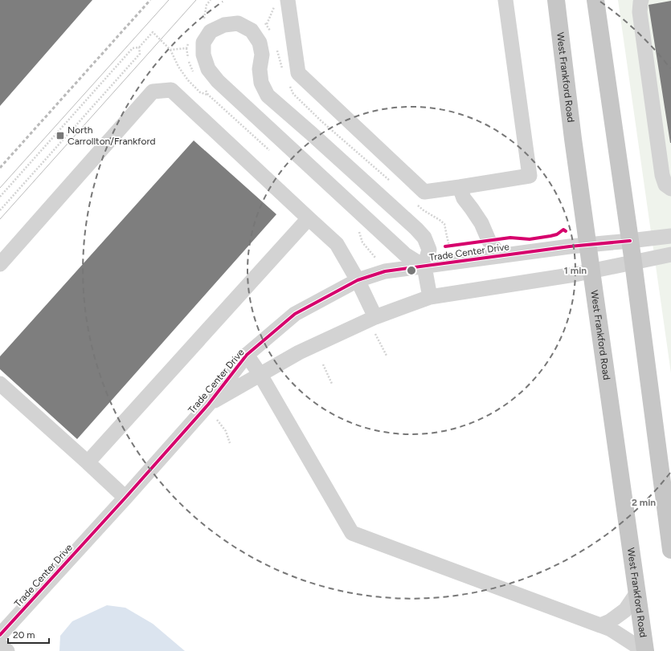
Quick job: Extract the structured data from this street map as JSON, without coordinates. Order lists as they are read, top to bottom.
{
  "streets": {
    "main road": ["West Frankford Road"],
    "street": ["Trade Center Drive"]
  },
  "crossings": [
    ["West Frankford Road", "Trade Center Drive"]
  ],
  "places": {
    "transit": ["North Carrollton/Frankford"]
  },
  "scale_bar": "20 m",
  "rings": ["1 min", "2 min"]
}
